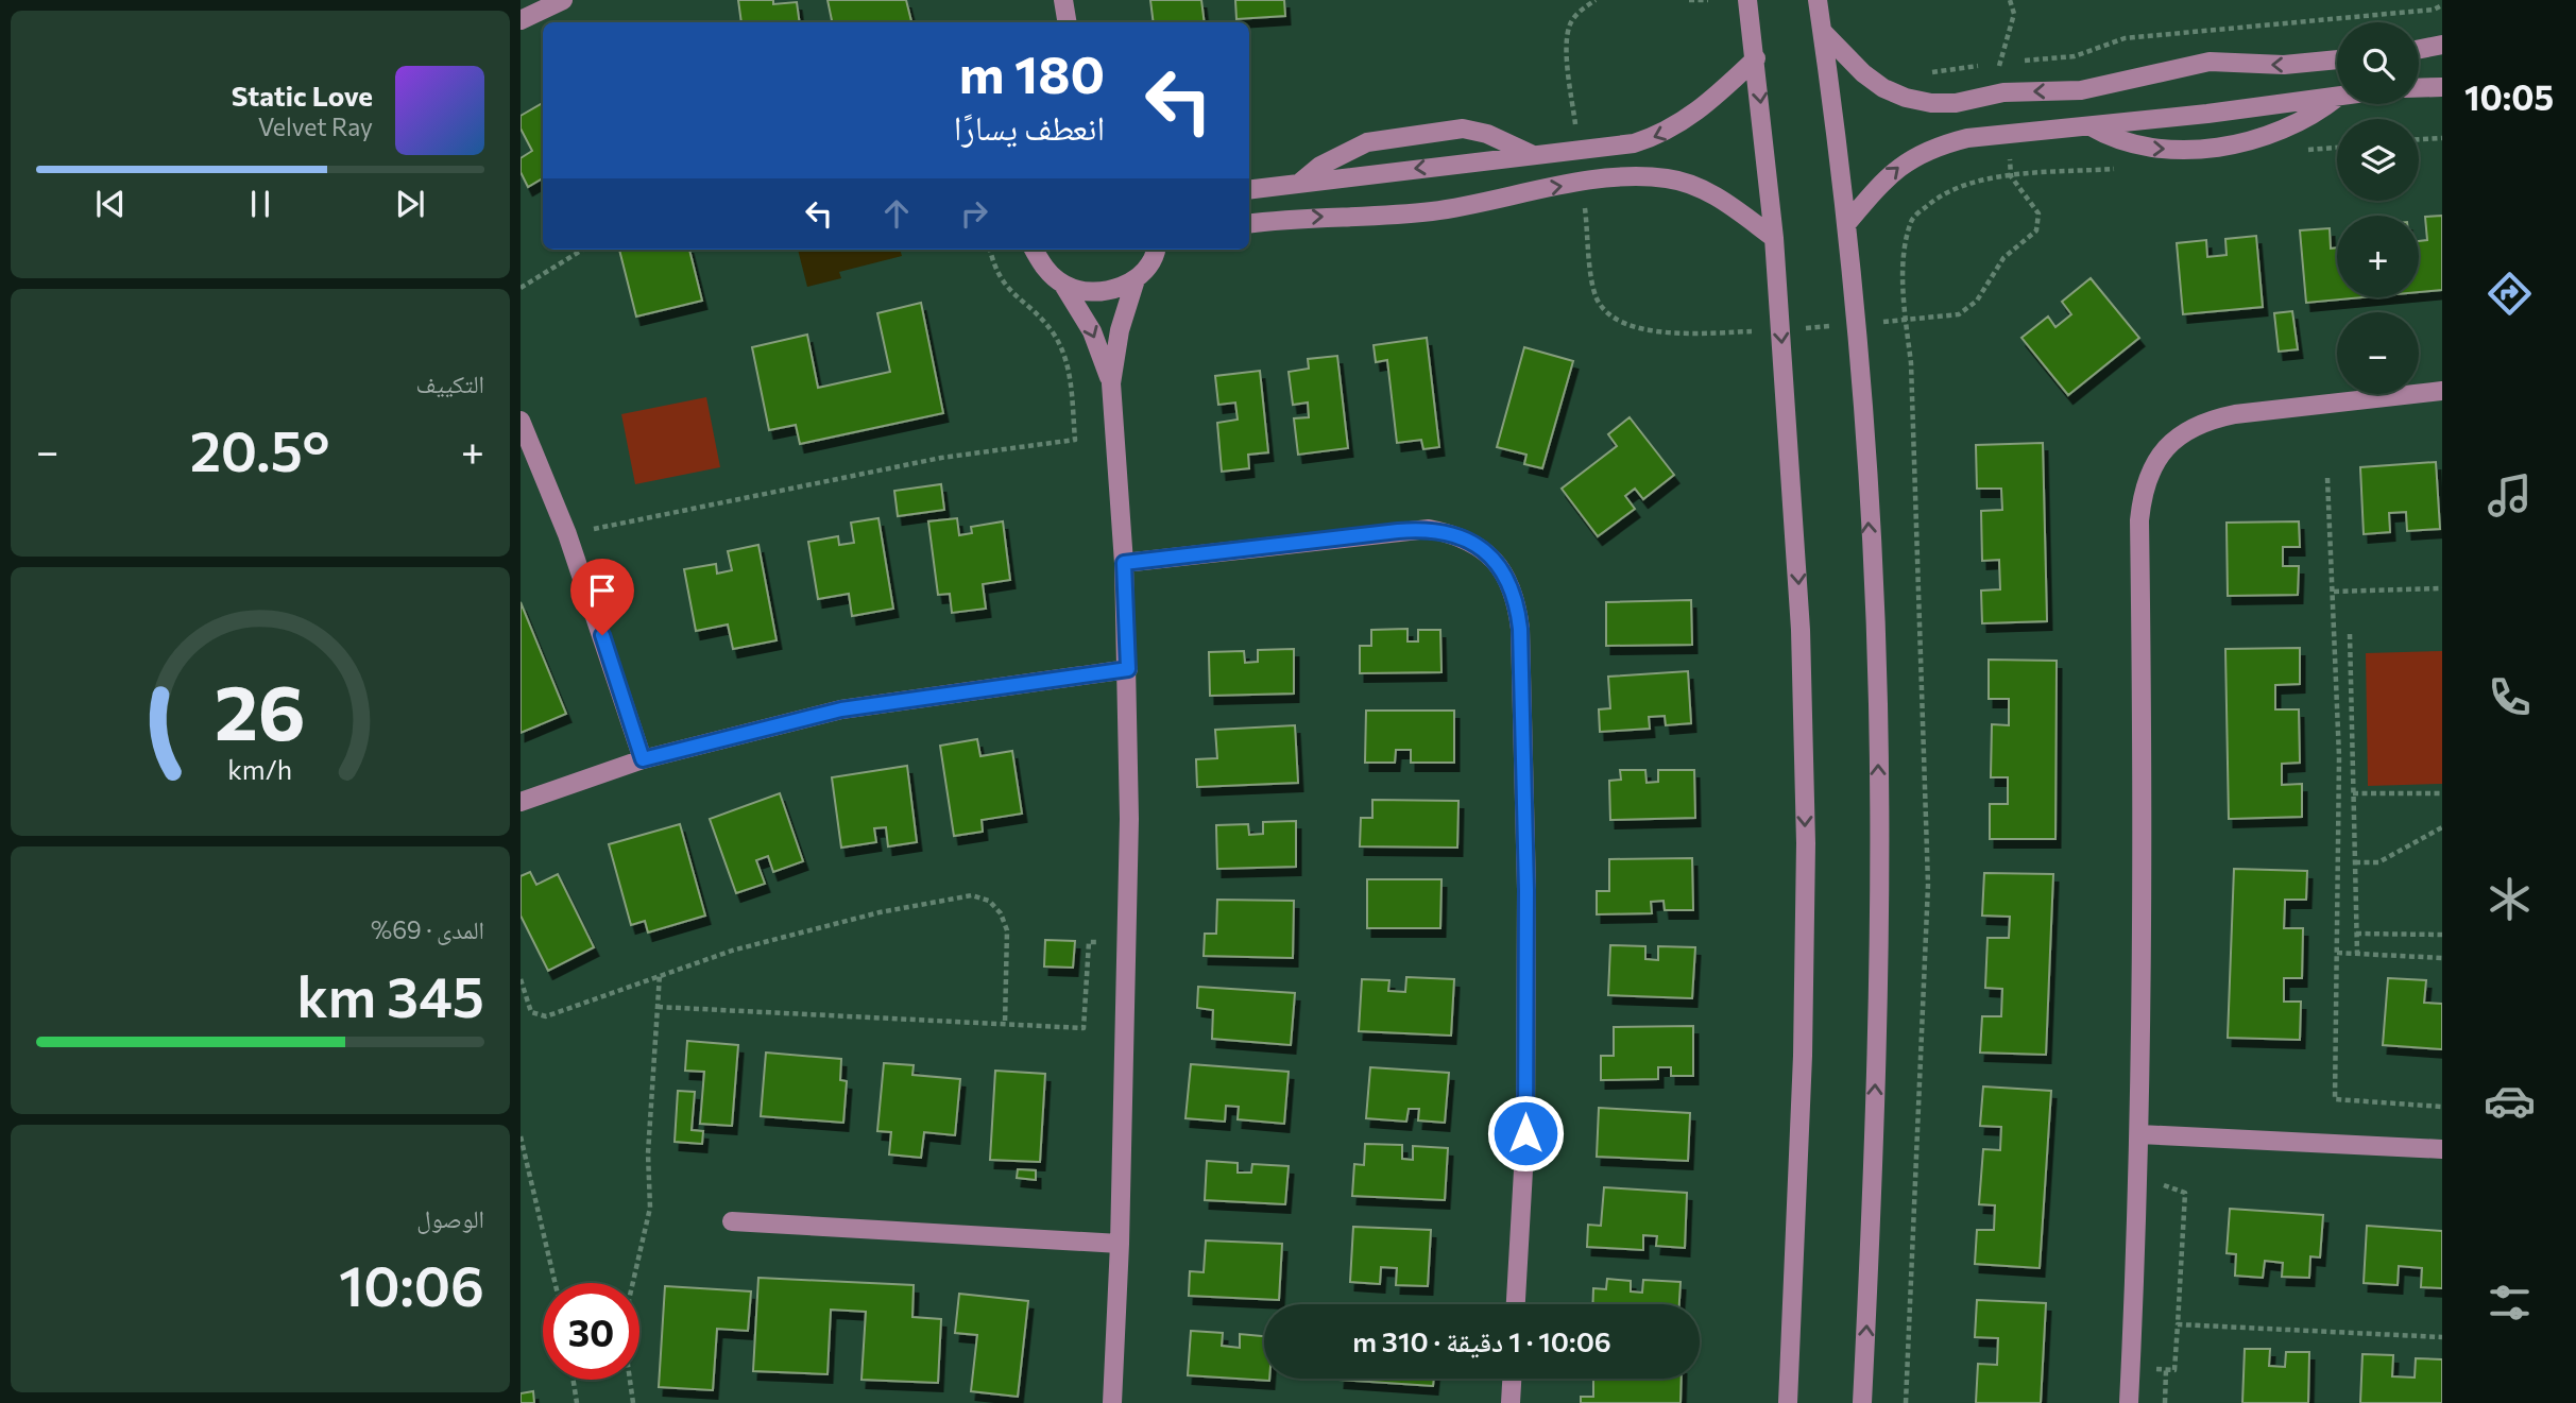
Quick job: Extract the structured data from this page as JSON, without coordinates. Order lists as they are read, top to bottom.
{
  "page": {
    "tabs": "10:05",
    "map_buttons": ["+", "−"],
    "turn": ["180 m", "انعطف يسارًا"],
    "song": ["Static Love", "Velvet Ray"],
    "tile": [
      "التكييف",
      ["المدى · 69%", "345 km"],
      ["الوصول", "10:06"]
    ],
    "heat": ["−", "20.5°", "+"],
    "limit": "30",
    "trip": "10:06 · 1 دقيقة · 310 m",
    "gauge": ["26", "km/h"]
  }
}
